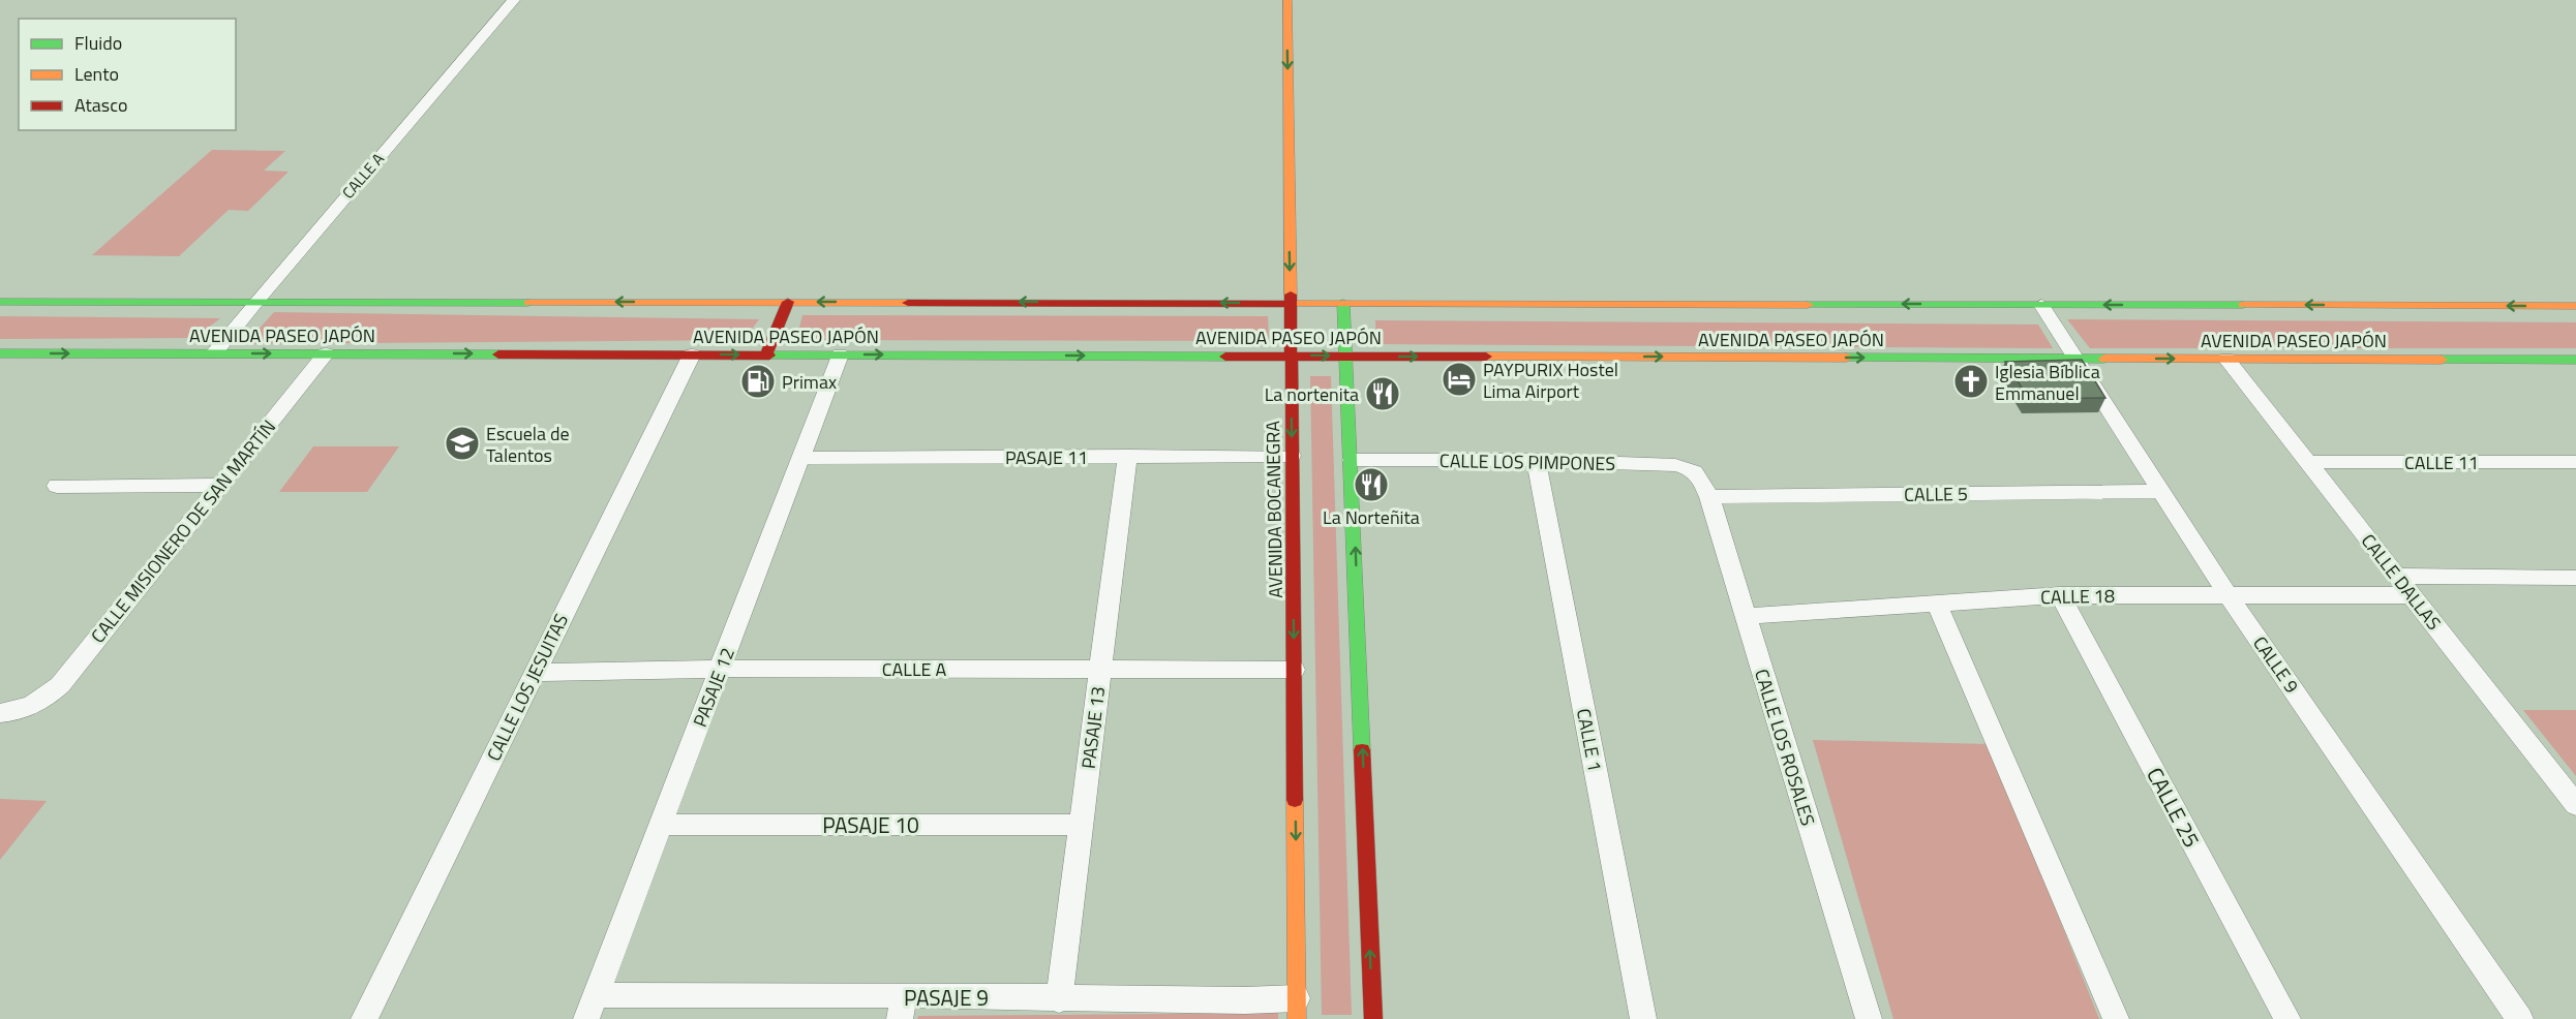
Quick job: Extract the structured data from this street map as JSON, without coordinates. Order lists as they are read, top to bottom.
{
  "streets": {
    "main road": ["AVENIDA PASEO JAPÓN", "AVENIDA BOCANEGRA"],
    "street": [
      "CALLE A",
      "PASAJE 11",
      "CALLE LOS PIMPONES",
      "CALLE 11",
      "CALLE 5",
      "CALLE MISIONERO DE SAN MARTÍN",
      "CALLE DALLAS",
      "CALLE 18",
      "CALLE 9",
      "CALLE LOS JESUITAS",
      "PASAJE 12",
      "PASAJE 13",
      "CALLE 1",
      "CALLE LOS ROSALES",
      "CALLE 25",
      "PASAJE 10",
      "PASAJE 9"
    ]
  },
  "crossings": [
    ["CALLE A", "AVENIDA PASEO JAPÓN"],
    ["CALLE A", "AVENIDA BOCANEGRA"],
    ["CALLE A", "CALLE LOS JESUITAS"],
    ["CALLE A", "PASAJE 12"],
    ["CALLE A", "PASAJE 13"],
    ["AVENIDA PASEO JAPÓN", "AVENIDA BOCANEGRA"],
    ["AVENIDA PASEO JAPÓN", "CALLE MISIONERO DE SAN MARTÍN"],
    ["AVENIDA PASEO JAPÓN", "CALLE DALLAS"],
    ["AVENIDA PASEO JAPÓN", "CALLE 9"],
    ["AVENIDA PASEO JAPÓN", "CALLE LOS JESUITAS"],
    ["AVENIDA PASEO JAPÓN", "PASAJE 12"],
    ["PASAJE 11", "AVENIDA BOCANEGRA"],
    ["PASAJE 11", "PASAJE 12"],
    ["PASAJE 11", "PASAJE 13"],
    ["CALLE LOS PIMPONES", "CALLE 5"],
    ["CALLE LOS PIMPONES", "CALLE 1"],
    ["CALLE LOS PIMPONES", "CALLE LOS ROSALES"],
    ["CALLE 11", "CALLE DALLAS"],
    ["CALLE 5", "CALLE 9"],
    ["CALLE 5", "CALLE LOS ROSALES"],
    ["AVENIDA BOCANEGRA", "PASAJE 9"],
    ["CALLE DALLAS", "CALLE 18"],
    ["CALLE 18", "CALLE 9"],
    ["CALLE 18", "CALLE LOS ROSALES"],
    ["CALLE 18", "CALLE 25"],
    ["PASAJE 12", "PASAJE 10"],
    ["PASAJE 12", "PASAJE 9"],
    ["PASAJE 13", "PASAJE 10"],
    ["PASAJE 13", "PASAJE 9"]
  ],
  "places": {
    "hotel": ["PAYPURIX Hostel Lima Airport"],
    "fuel station": ["Primax"],
    "church": ["Iglesia Bíblica Emmanuel"],
    "restaurant": ["La nortenita", "La Norteñita"],
    "school or university": ["Escuela de Talentos"]
  },
  "legend": ["Fluido", "Lento", "Atasco"]
}
